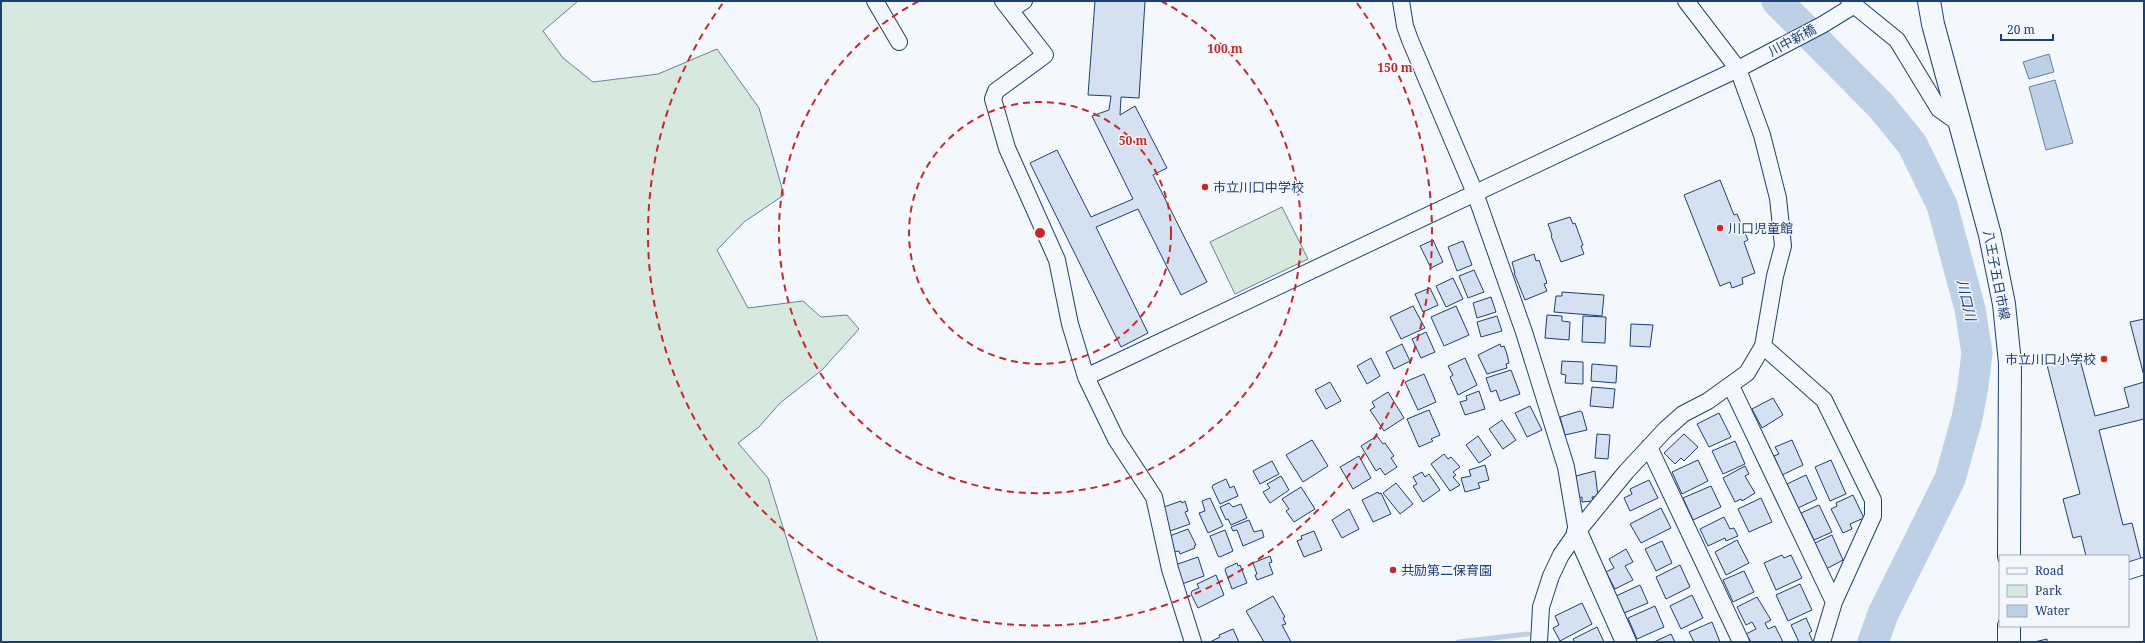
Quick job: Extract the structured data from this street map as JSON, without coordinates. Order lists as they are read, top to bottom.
{
  "streets": {
    "main road": ["八王子五日市線"],
    "street": ["川中新橋"]
  },
  "water": ["川口川"],
  "places": [
    "市立川口中学校",
    "川口児童館",
    "市立川口小学校",
    "共励第二保育園"
  ],
  "legend": ["Road", "Park", "Water"],
  "scale_bar": "20 m",
  "rings": ["100 m", "150 m", "50 m"]
}
